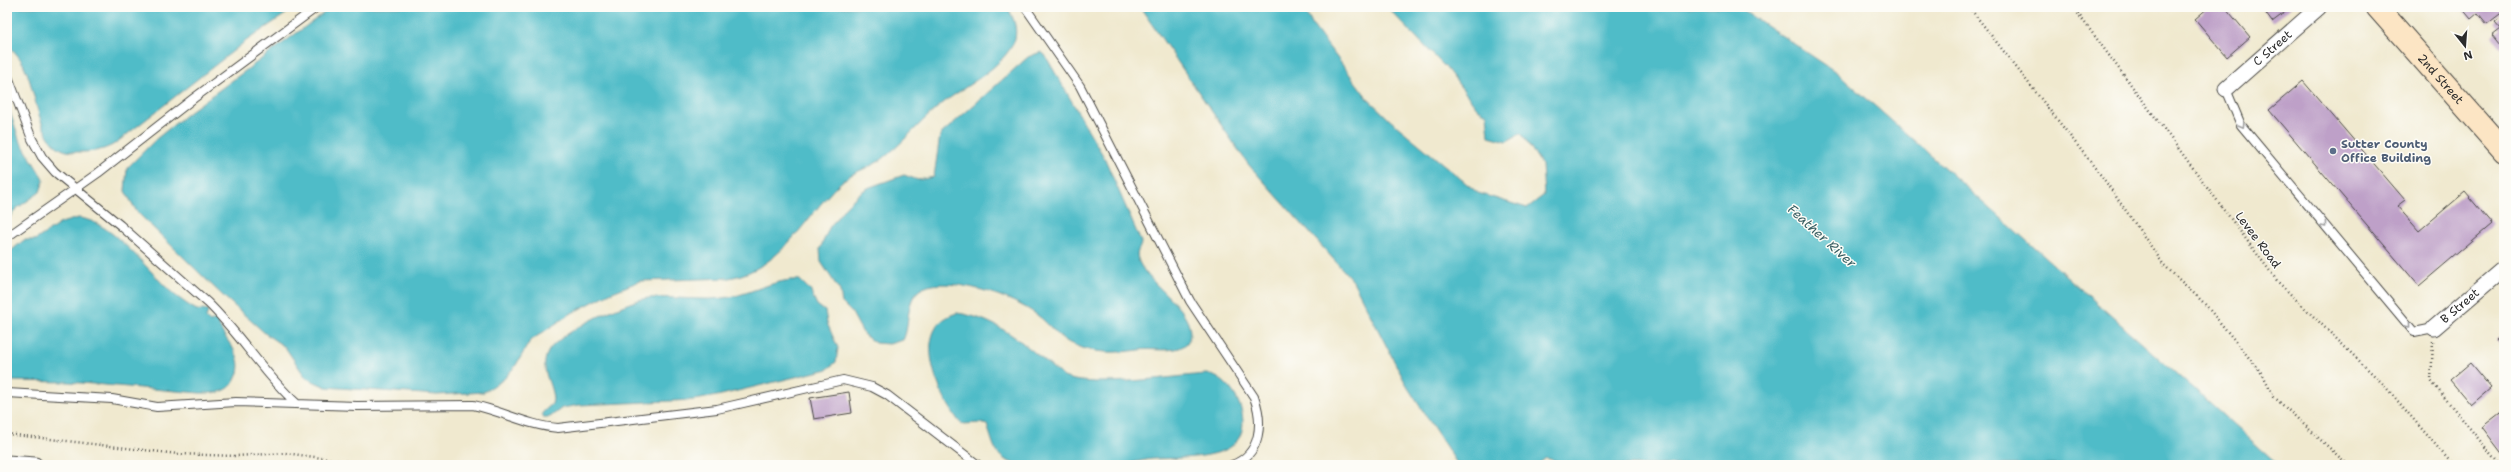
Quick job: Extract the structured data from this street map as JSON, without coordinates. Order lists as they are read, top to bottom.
{
  "streets": {
    "main road": ["2nd Street"],
    "street": ["C Street", "B Street"],
    "path": ["Levee Road"]
  },
  "water": ["Feather River"],
  "places": ["Sutter County Office Building"],
  "north": "bottom"
}
